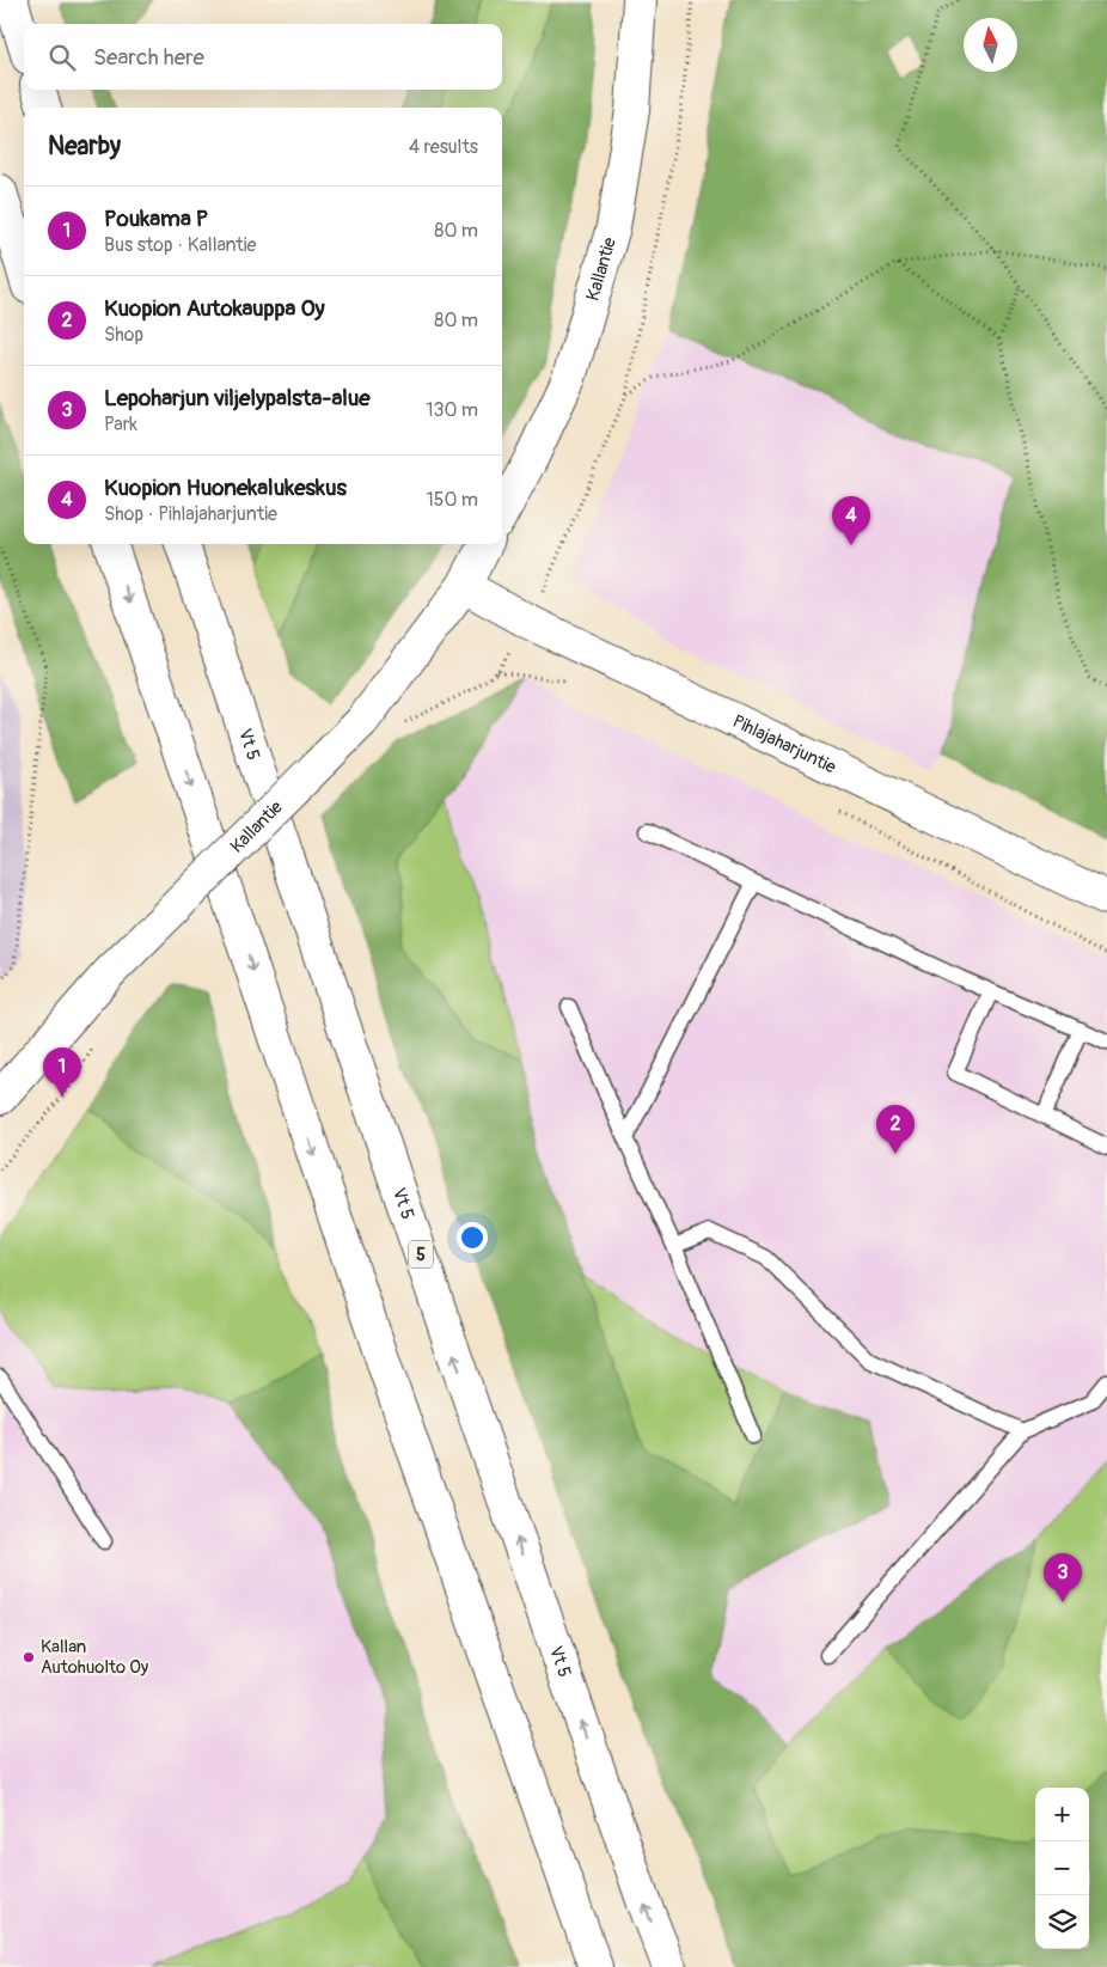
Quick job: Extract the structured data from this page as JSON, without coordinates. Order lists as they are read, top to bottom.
{
  "streets": {
    "main road": [
      "Kallantie",
      "Pihlajaharjuntie",
      "Vt 5",
      "5"
    ]
  },
  "crossings": [
    ["Kallantie", "Pihlajaharjuntie"]
  ],
  "places": ["Kallan Autohuolto Oy"],
  "north": "top",
  "page": {
    "search": "Search here",
    "heading": ["Nearby", "4 results"],
    "list": [
      {
        "mark": "1",
        "name": "Poukama P",
        "note": "Bus stop · Kallantie",
        "value": "80 m"
      },
      {
        "mark": "2",
        "name": "Kuopion Autokauppa Oy",
        "note": "Shop",
        "value": "80 m"
      },
      {
        "mark": "3",
        "name": "Lepoharjun viljelypalsta-alue",
        "note": "Park",
        "value": "130 m"
      },
      {
        "mark": "4",
        "name": "Kuopion Huonekalukeskus",
        "note": "Shop · Pihlajaharjuntie",
        "value": "150 m"
      }
    ],
    "pins": [
      "4",
      "1",
      "2",
      "3"
    ],
    "map_buttons": ["+", "−"]
  }
}
